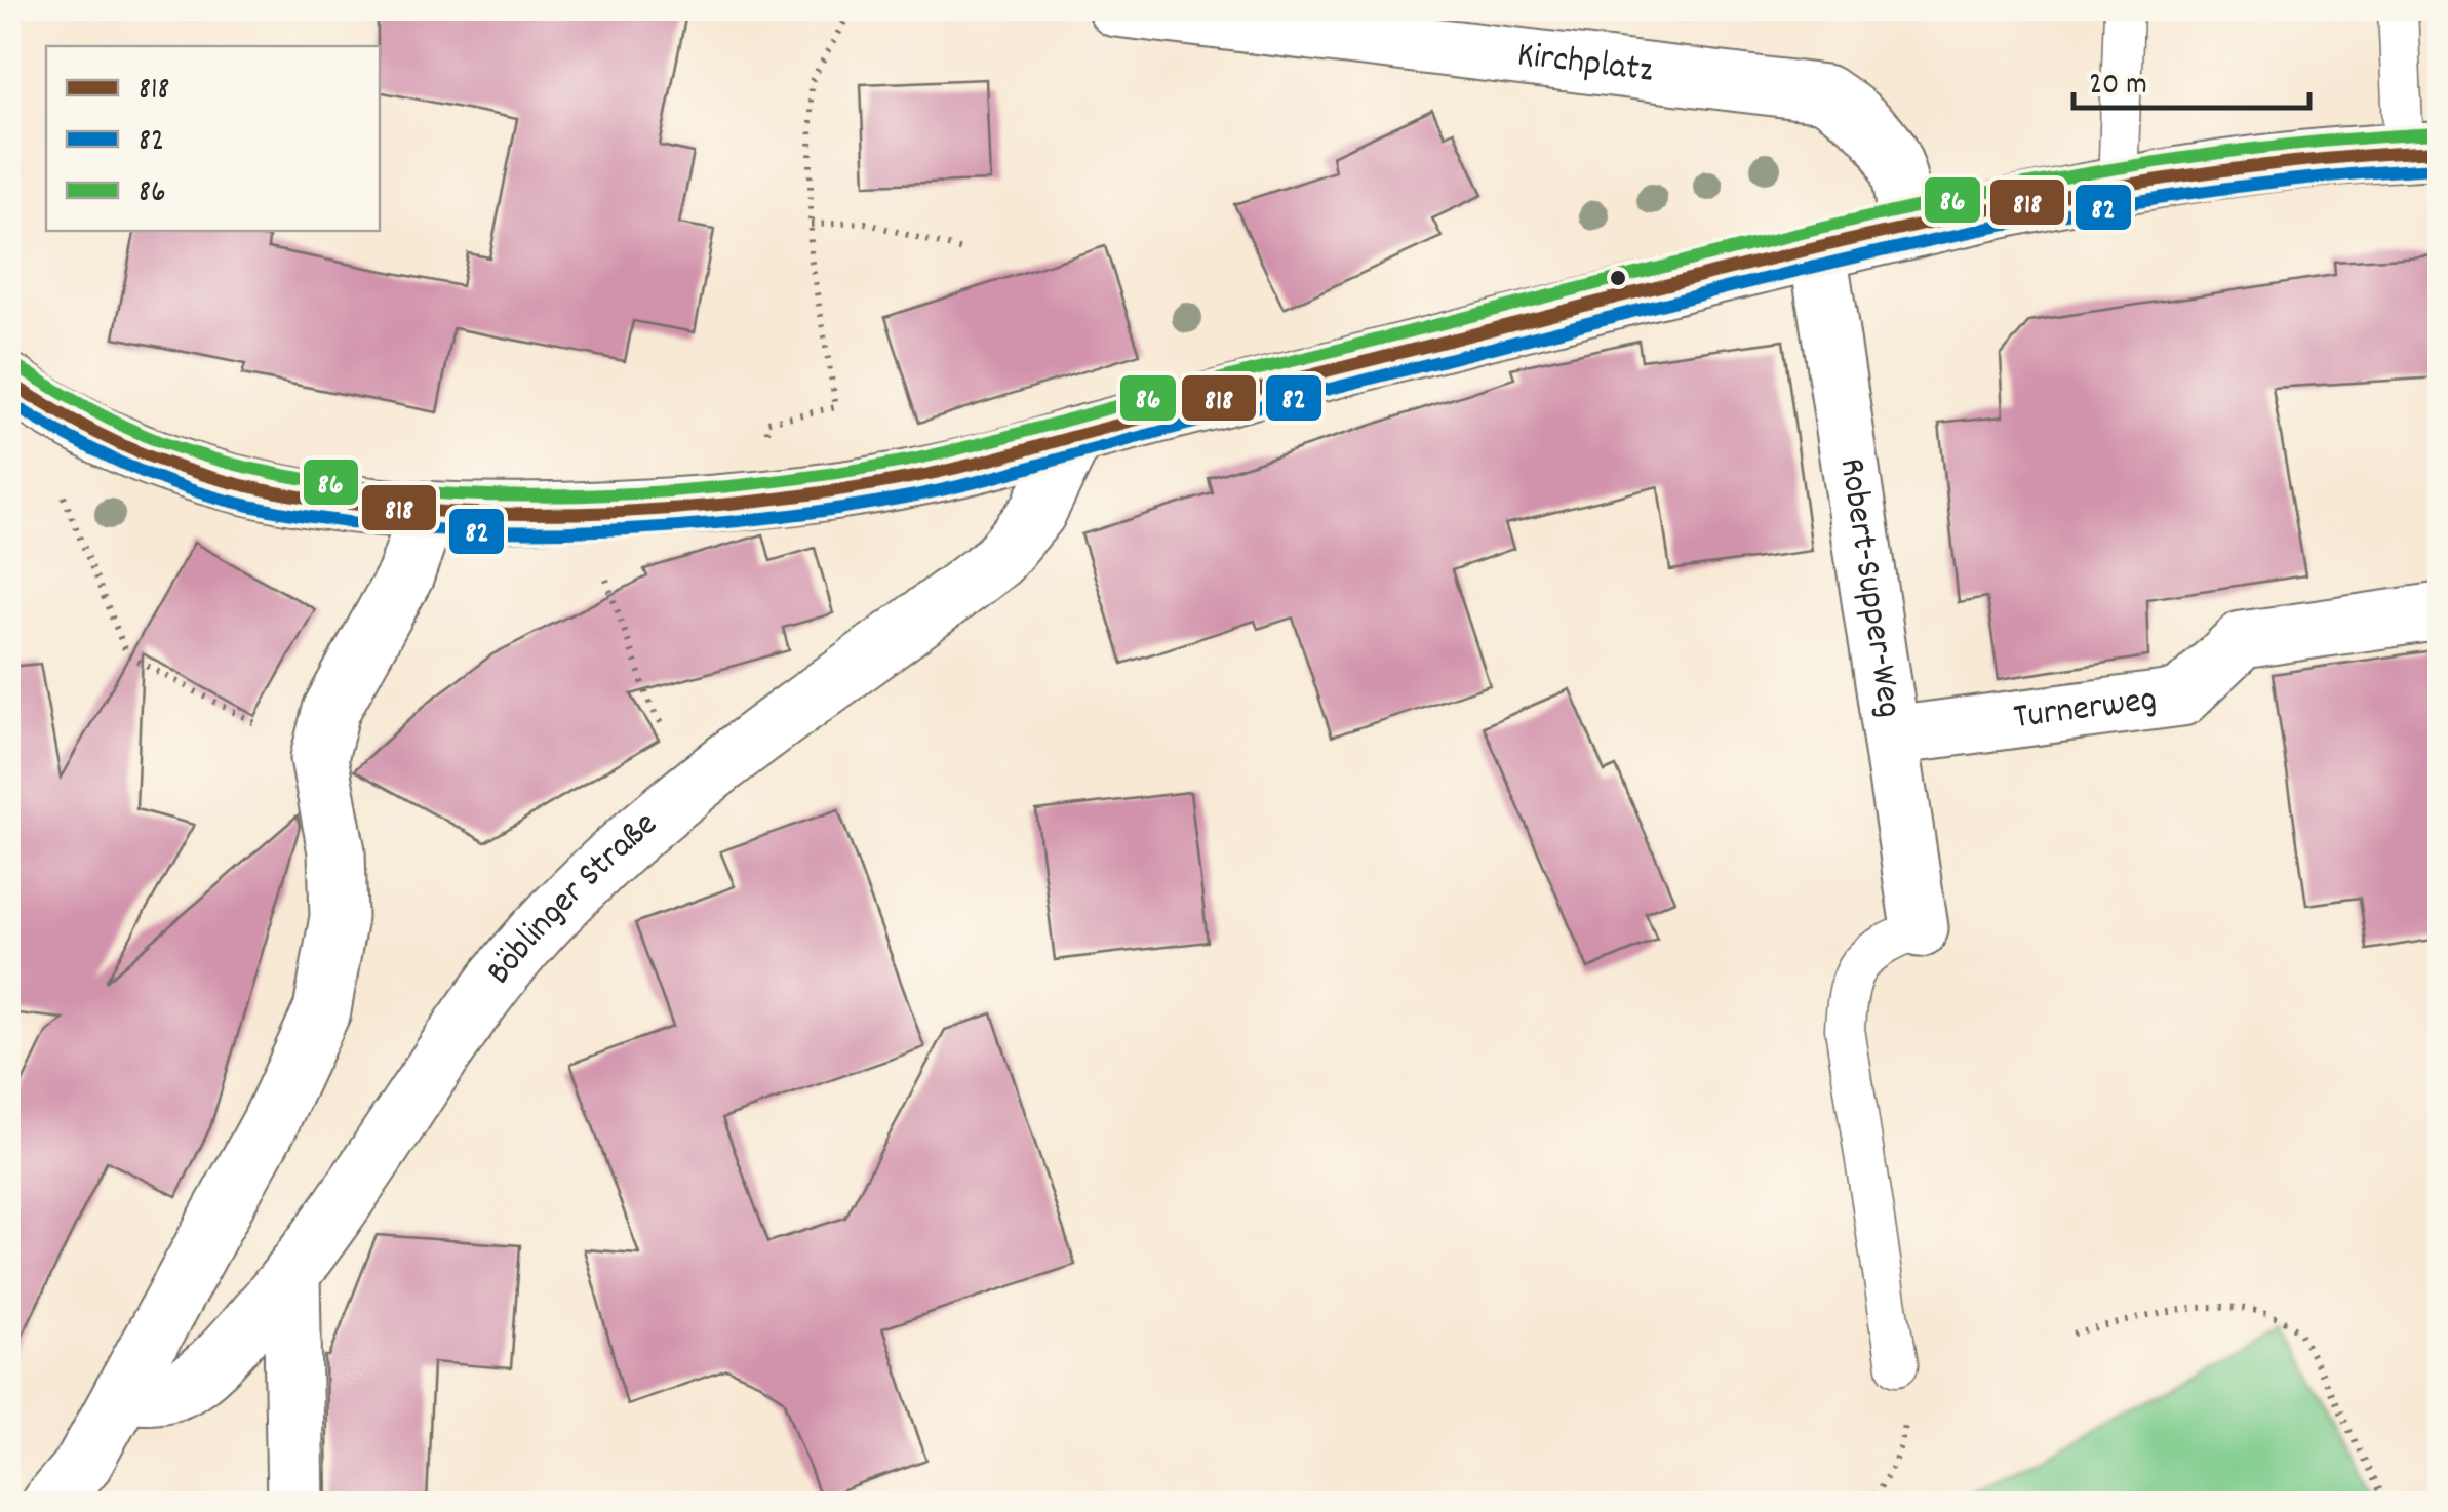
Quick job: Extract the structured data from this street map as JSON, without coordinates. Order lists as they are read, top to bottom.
{
  "streets": {
    "street": [
      "Kirchplatz",
      "Robert-Supper-Weg",
      "Turnerweg",
      "Böblinger Straße"
    ]
  },
  "crossings": [
    ["Robert-Supper-Weg", "Turnerweg"]
  ],
  "lines": ["transit line 86", "transit line 818", "transit line 82"],
  "legend": ["818", "82", "86"],
  "scale_bar": "20 m"
}
